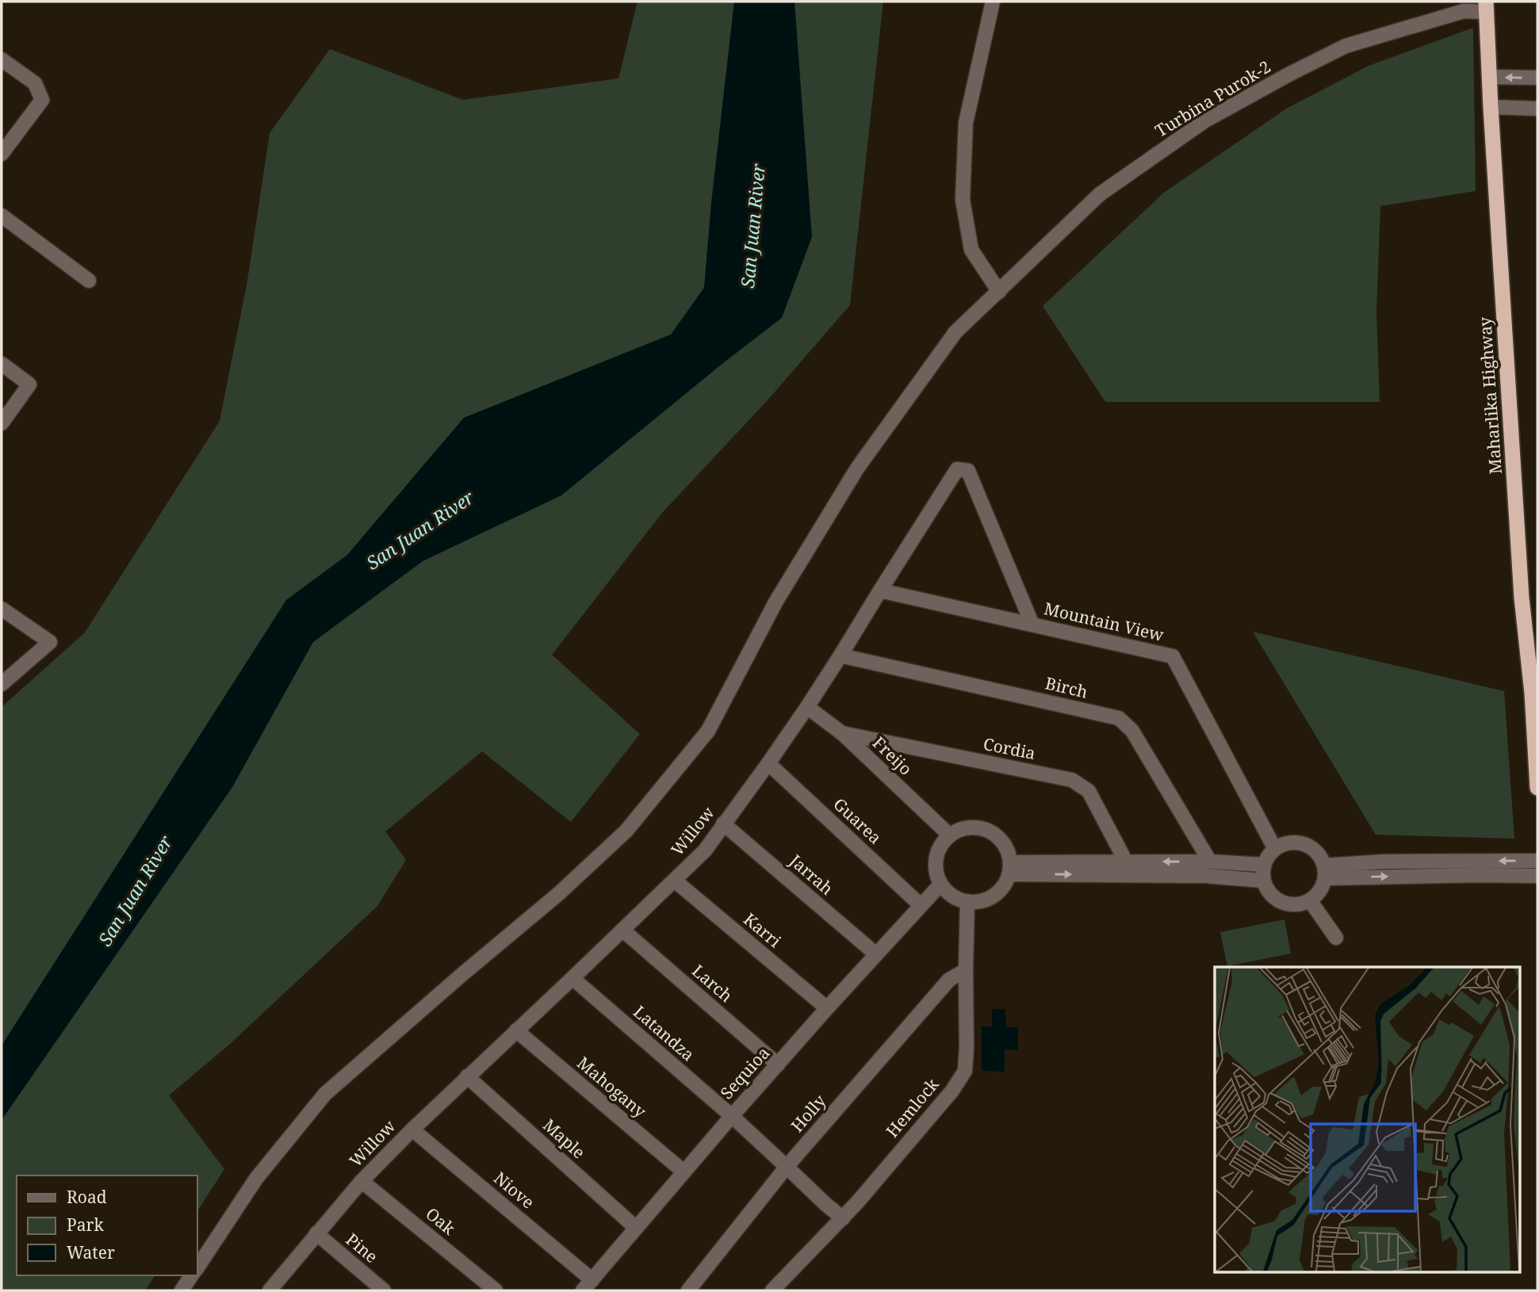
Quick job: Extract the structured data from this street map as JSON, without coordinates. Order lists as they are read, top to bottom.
{
  "streets": {
    "highway": ["Maharlika Highway"],
    "street": [
      "Turbina Purok-2",
      "Mountain View",
      "Birch",
      "Cordia",
      "Freijo",
      "Guarea",
      "Willow",
      "Jarrah",
      "Karri",
      "Larch",
      "Latandza",
      "Sequioa",
      "Mahogany",
      "Hemlock",
      "Holly",
      "Maple",
      "Niove",
      "Oak",
      "Pine"
    ]
  },
  "crossings": [
    ["Turbina Purok-2", "Maharlika Highway"],
    ["Mountain View", "Willow"],
    ["Birch", "Willow"],
    ["Cordia", "Freijo"],
    ["Freijo", "Willow"],
    ["Freijo", "Sequioa"],
    ["Freijo", "Hemlock"],
    ["Guarea", "Willow"],
    ["Guarea", "Sequioa"],
    ["Willow", "Jarrah"],
    ["Willow", "Karri"],
    ["Willow", "Larch"],
    ["Willow", "Latandza"],
    ["Willow", "Mahogany"],
    ["Willow", "Maple"],
    ["Willow", "Niove"],
    ["Willow", "Oak"],
    ["Willow", "Pine"],
    ["Jarrah", "Sequioa"],
    ["Karri", "Sequioa"],
    ["Larch", "Sequioa"],
    ["Latandza", "Sequioa"],
    ["Latandza", "Hemlock"],
    ["Latandza", "Holly"],
    ["Sequioa", "Mahogany"],
    ["Sequioa", "Hemlock"],
    ["Sequioa", "Maple"],
    ["Sequioa", "Niove"],
    ["Hemlock", "Holly"]
  ],
  "water": ["San Juan River"],
  "legend": ["Road", "Park", "Water"]
}
